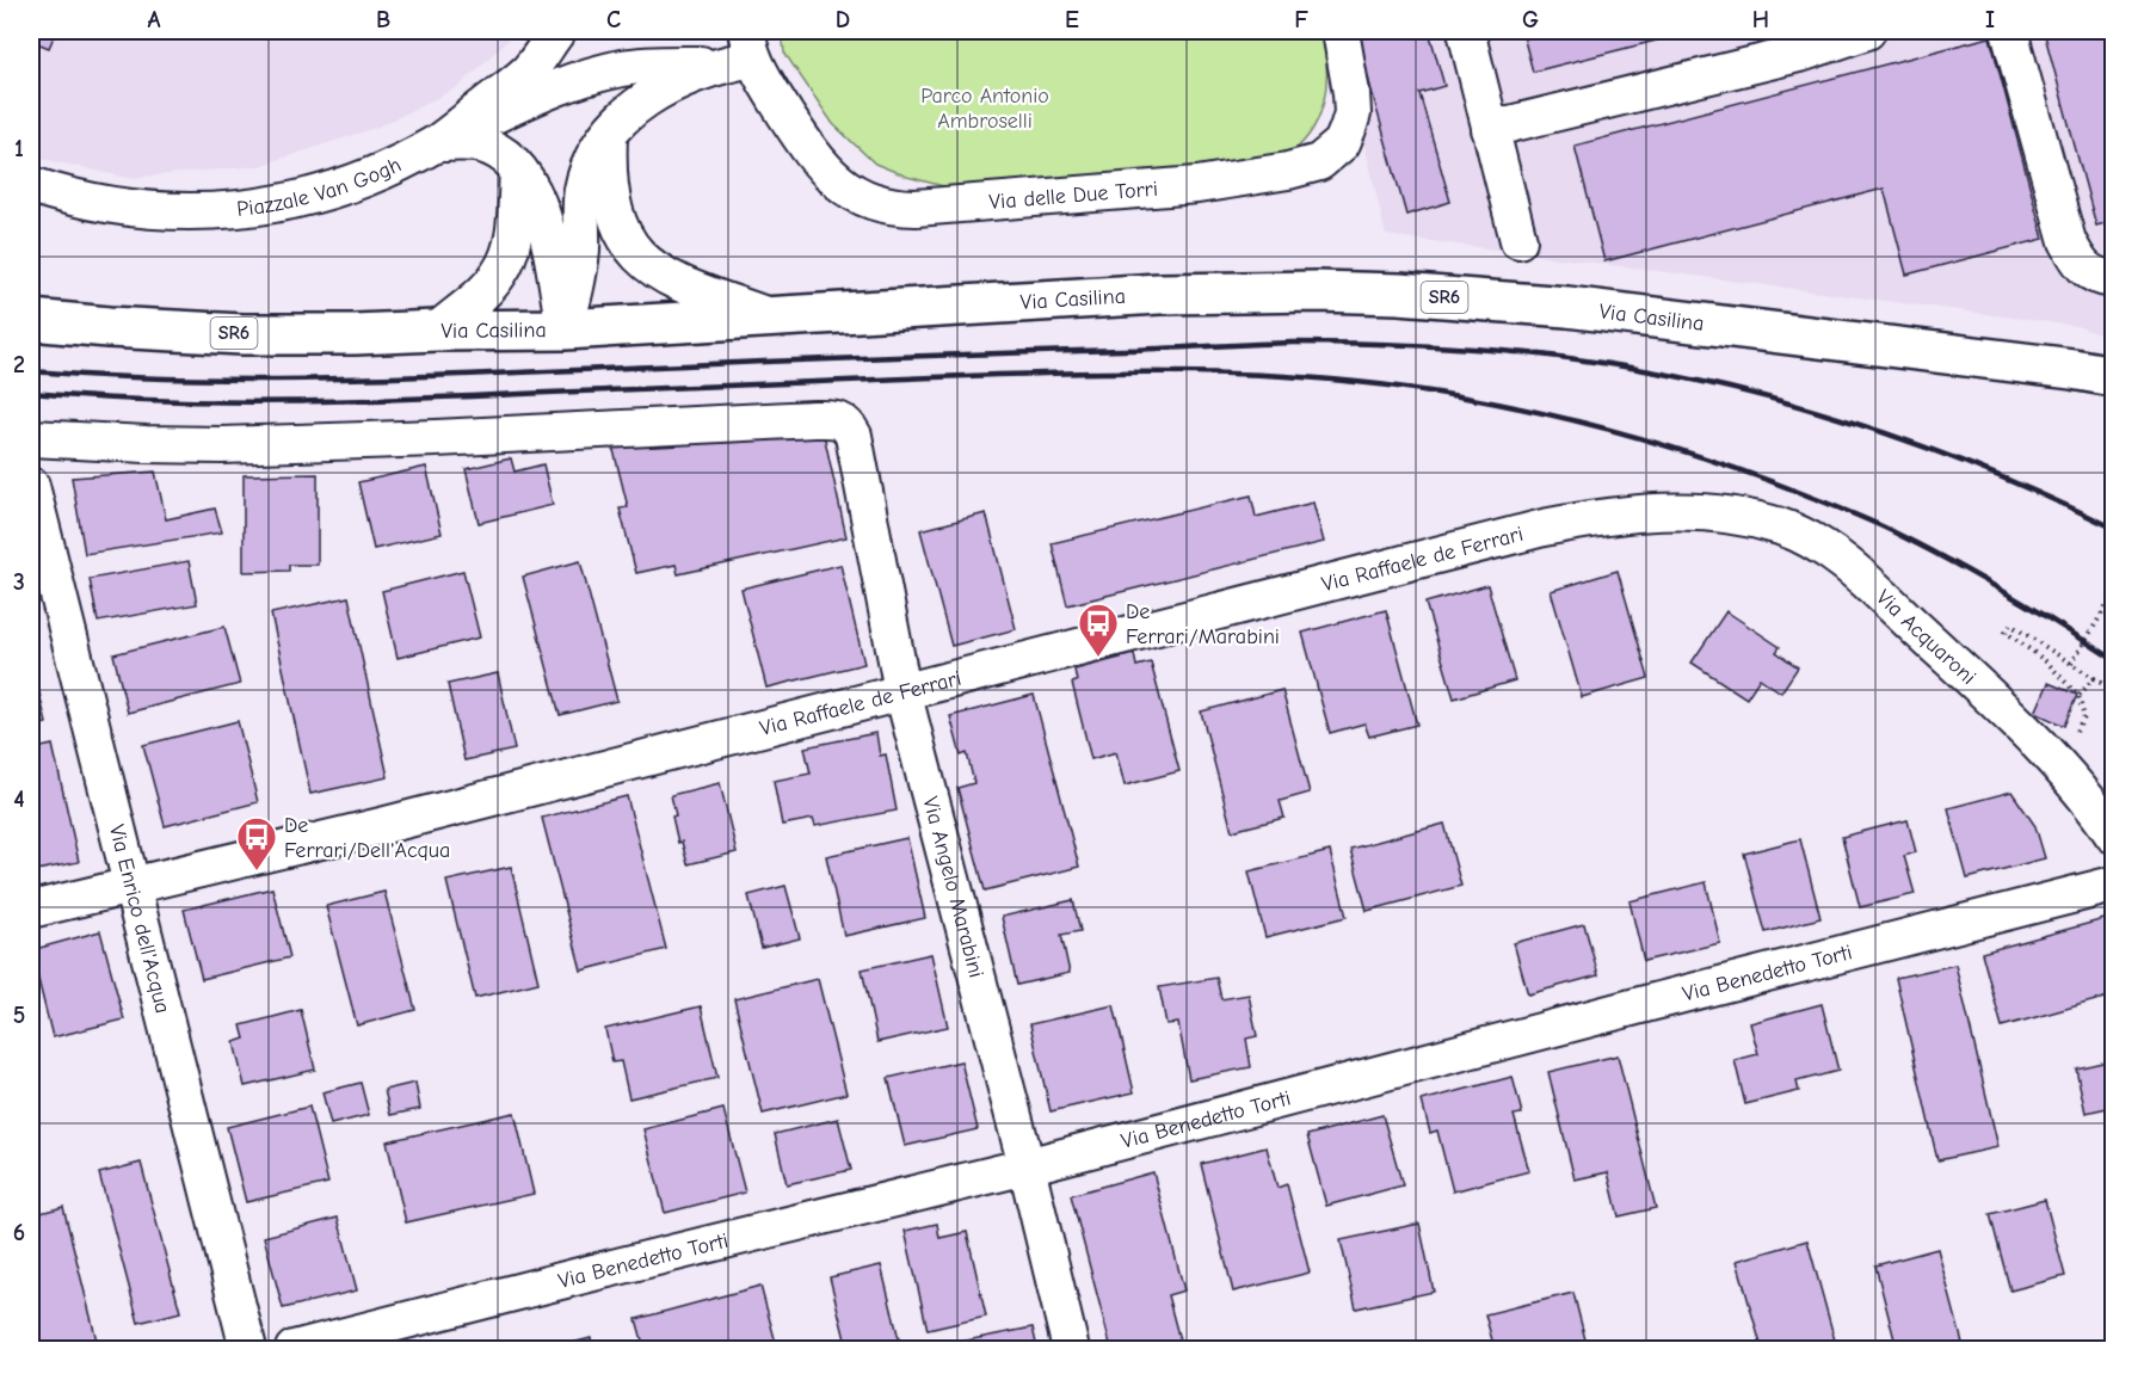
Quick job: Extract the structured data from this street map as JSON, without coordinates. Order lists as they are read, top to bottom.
{
  "streets": {
    "main road": ["SR6", "Via Casilina"],
    "street": [
      "Piazzale Van Gogh",
      "Via delle Due Torri",
      "Via Raffaele de Ferrari",
      "Via Acquaroni",
      "Via Angelo Marabini",
      "Via Enrico dell'Acqua",
      "Via Benedetto Torti"
    ]
  },
  "crossings": [
    ["Via Raffaele de Ferrari", "Via Acquaroni"],
    ["Via Raffaele de Ferrari", "Via Angelo Marabini"],
    ["Via Raffaele de Ferrari", "Via Enrico dell'Acqua"],
    ["Via Angelo Marabini", "Via Benedetto Torti"]
  ],
  "parks": ["Parco Antonio Ambroselli"],
  "places": {
    "bus stop": ["De Ferrari/Marabini", "De Ferrari/Dell'Acqua"]
  },
  "grid": {
    "columns": [
      "A",
      "B",
      "C",
      "D",
      "E",
      "F",
      "G",
      "H",
      "I"
    ],
    "rows": [
      "1",
      "2",
      "3",
      "4",
      "5",
      "6"
    ]
  }
}
